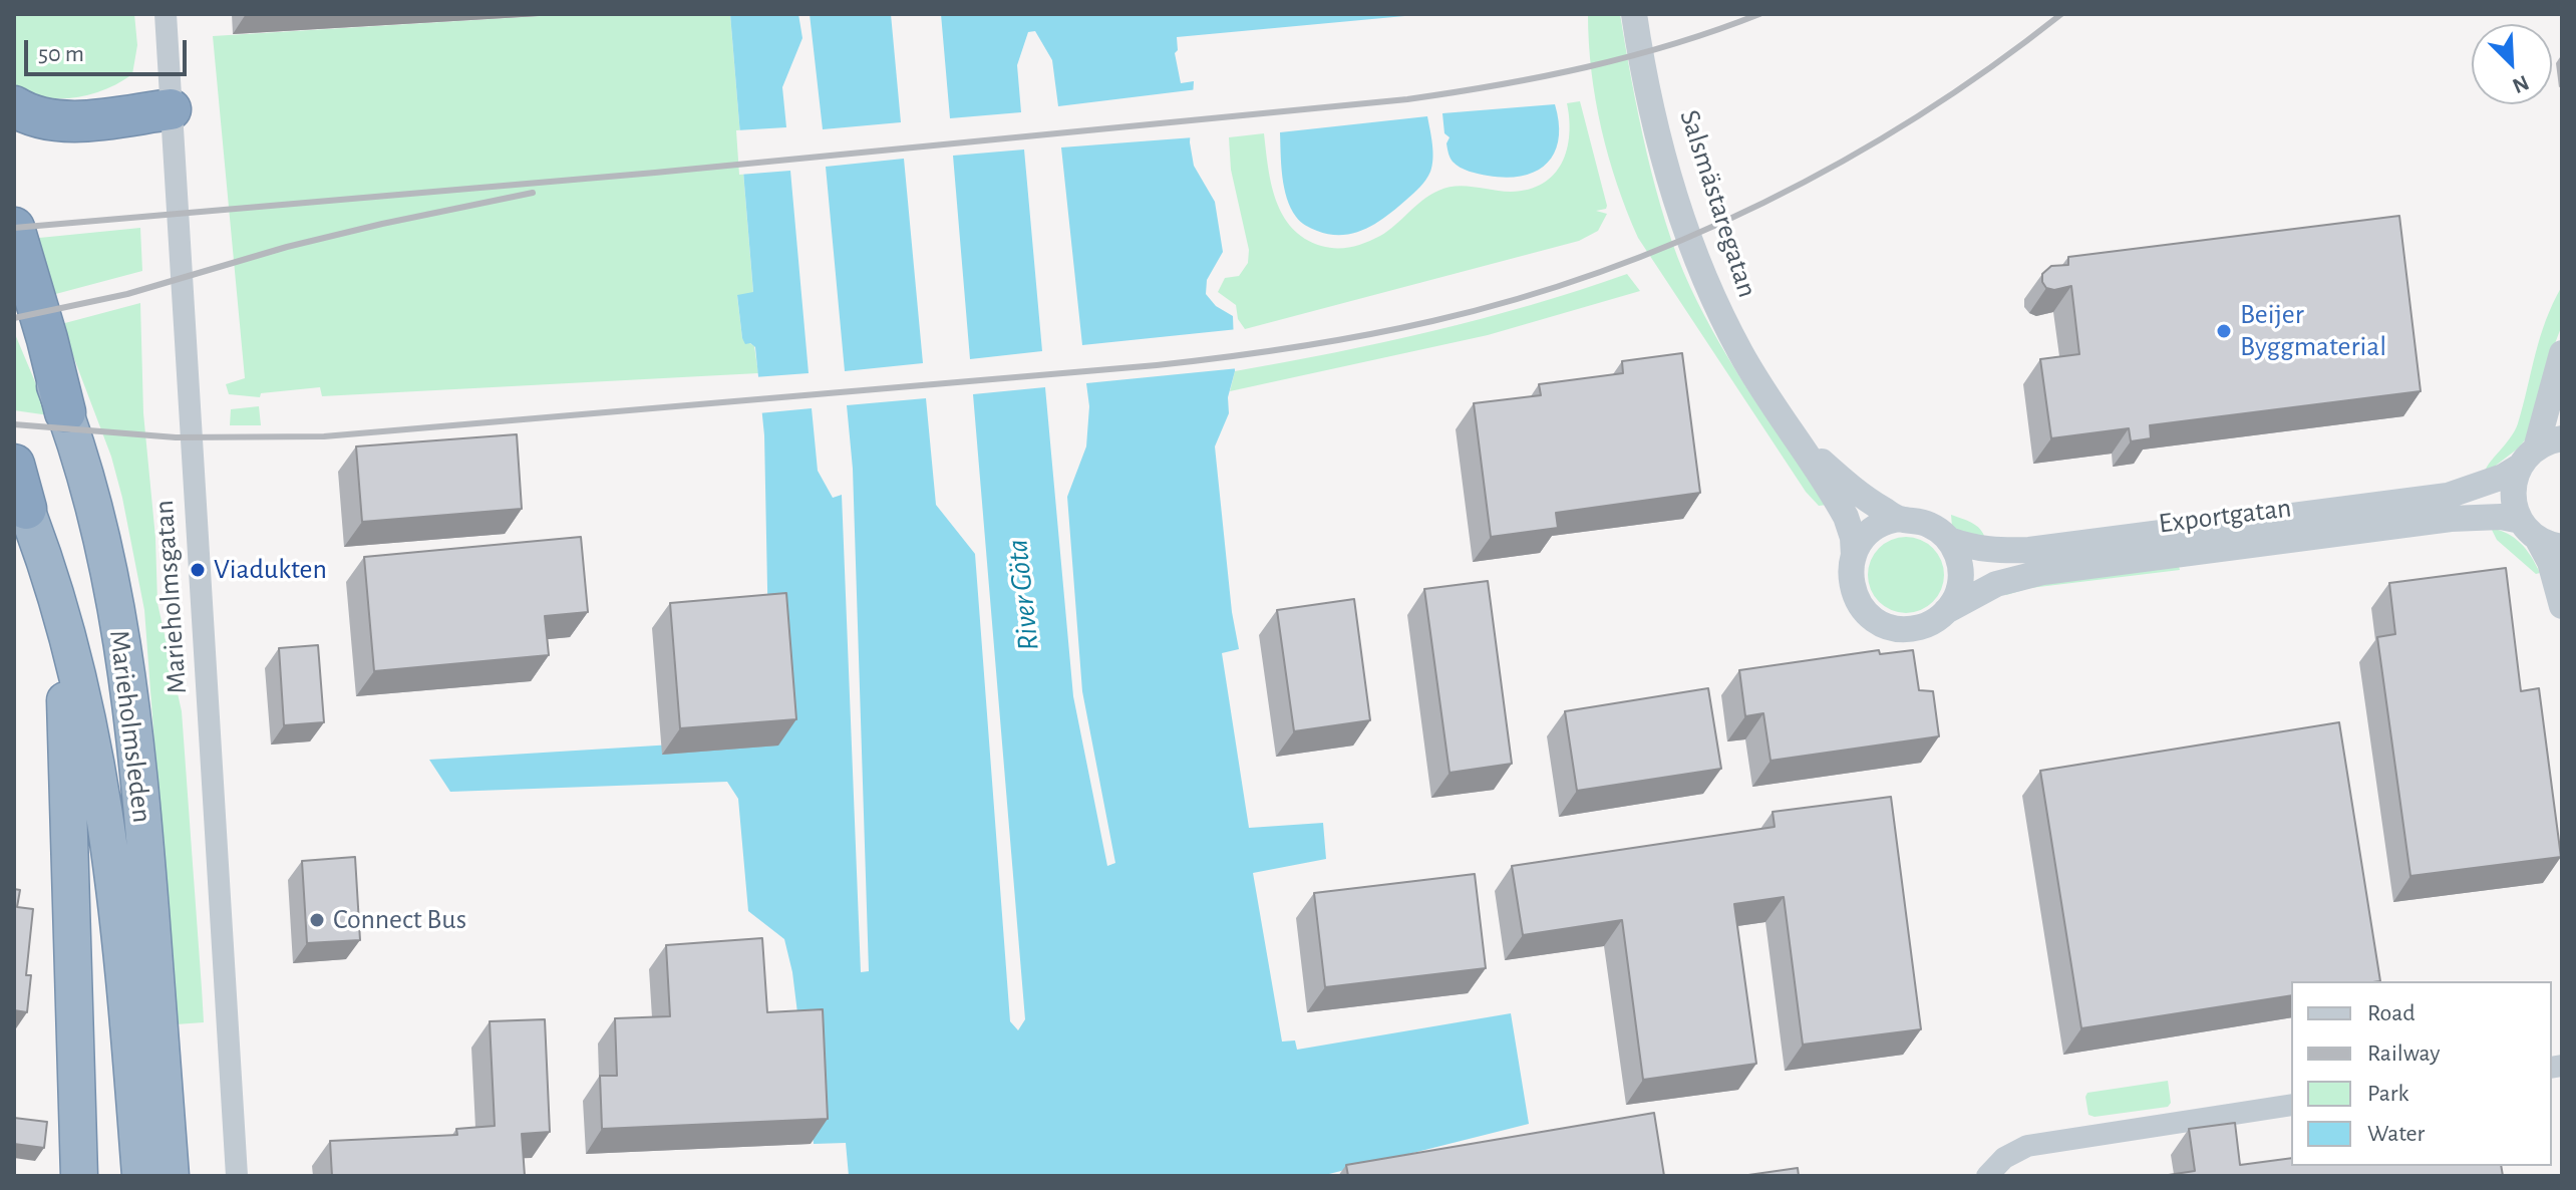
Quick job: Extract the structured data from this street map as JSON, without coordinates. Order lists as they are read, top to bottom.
{
  "streets": {
    "highway": ["Marieholmsleden"],
    "street": ["Salsmästaregatan", "Exportgatan", "Marieholmsgatan"]
  },
  "crossings": [
    ["Salsmästaregatan", "Exportgatan"]
  ],
  "water": ["River Göta"],
  "places": ["Beijer Byggmaterial", "Viadukten", "Connect Bus"],
  "legend": [
    "Road",
    "Railway",
    "Park",
    "Water"
  ],
  "scale_bar": "50 m",
  "north": "bottom right"
}
